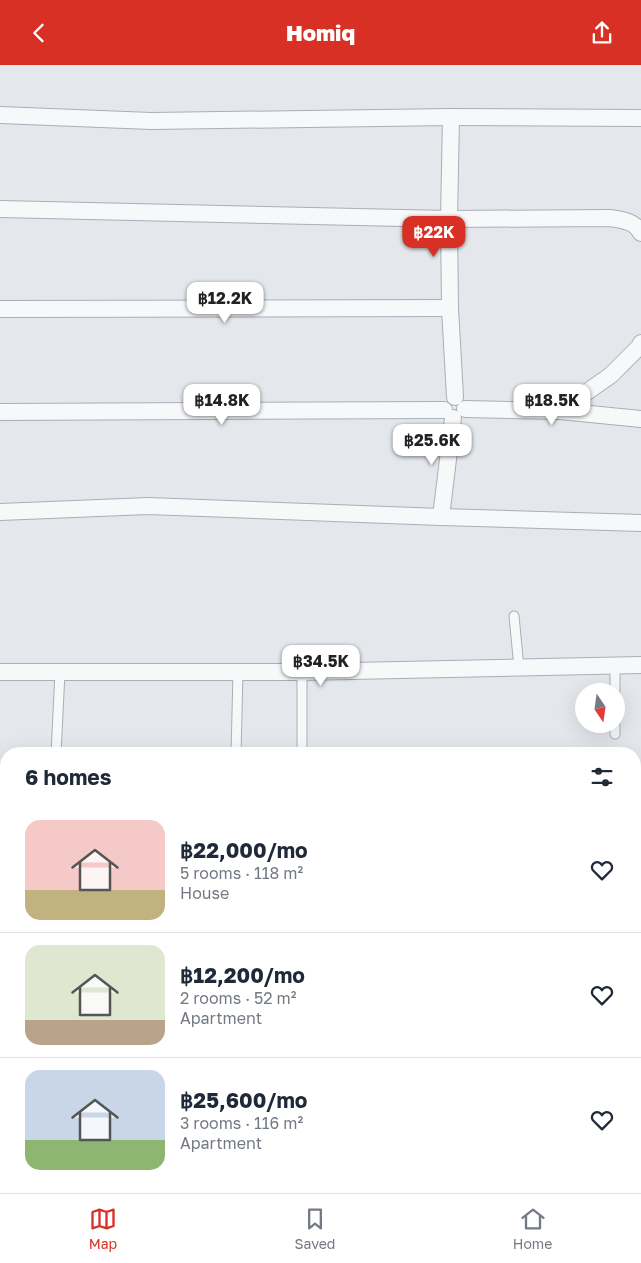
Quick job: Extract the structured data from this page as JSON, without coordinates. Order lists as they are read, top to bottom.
{
  "north": "bottom",
  "page": {
    "header": "Homiq",
    "price": [
      "฿22K",
      "฿12.2K",
      "฿14.8K",
      "฿18.5K",
      "฿25.6K",
      "฿34.5K"
    ],
    "heading": "6 homes",
    "list": [
      {
        "name": "฿22,000/mo",
        "note": "5 rooms · 118 m² · House"
      },
      {
        "name": "฿12,200/mo",
        "note": "2 rooms · 52 m² · Apartment"
      },
      {
        "name": "฿25,600/mo",
        "note": "3 rooms · 116 m² · Apartment"
      }
    ],
    "tabs": ["Map", "Saved", "Home"]
  }
}
